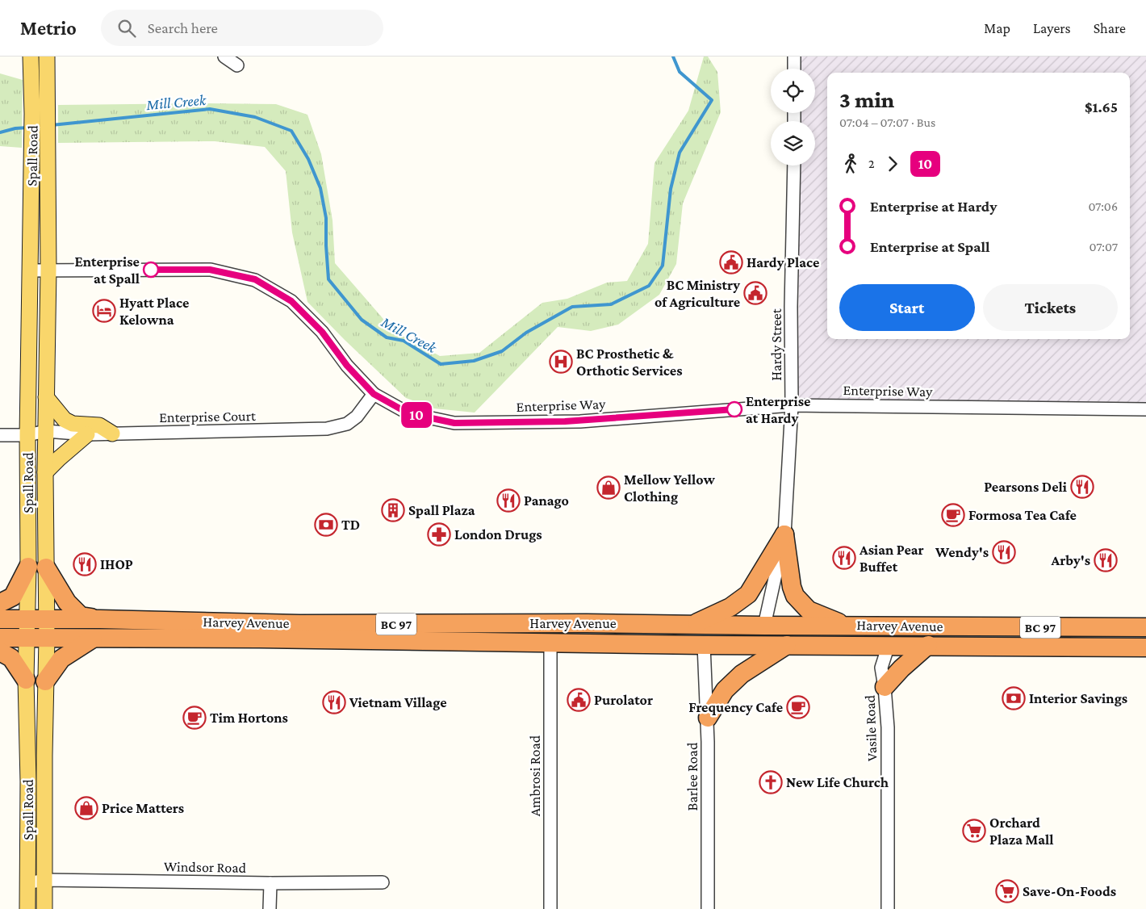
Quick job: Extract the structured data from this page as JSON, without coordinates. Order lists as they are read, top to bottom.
{
  "streets": {
    "highway": ["Harvey Avenue", "BC 97"],
    "main road": ["Spall Road"],
    "street": [
      "Hardy Street",
      "Enterprise Way",
      "Enterprise Court",
      "Vasile Road",
      "Ambrosi Road",
      "Barlee Road",
      "Windsor Road"
    ]
  },
  "crossings": [
    ["Spall Road", "Enterprise Way"],
    ["Spall Road", "Enterprise Court"],
    ["Spall Road", "Harvey Avenue"],
    ["Spall Road", "Windsor Road"],
    ["Hardy Street", "Enterprise Way"],
    ["Hardy Street", "Harvey Avenue"],
    ["Enterprise Way", "Enterprise Court"],
    ["Harvey Avenue", "Vasile Road"],
    ["Harvey Avenue", "Ambrosi Road"],
    ["Harvey Avenue", "Barlee Road"]
  ],
  "water": ["Mill Creek"],
  "places": {
    "public building": ["Hardy Place", "BC Ministry of Agriculture", "Purolator"],
    "other": ["Enterprise at Spall", "Enterprise at Hardy"],
    "hotel": ["Hyatt Place Kelowna"],
    "hospital": ["BC Prosthetic & Orthotic Services"],
    "restaurant": [
      "Pearsons Deli",
      "Panago",
      "Wendy's",
      "Asian Pear Buffet",
      "Arby's",
      "IHOP",
      "Vietnam Village"
    ],
    "shop": ["Mellow Yellow Clothing", "Price Matters"],
    "building": ["Spall Plaza"],
    "cafe": ["Formosa Tea Cafe", "Frequency Cafe", "Tim Hortons"],
    "bank": ["TD", "Interior Savings"],
    "pharmacy": ["London Drugs"],
    "church": ["New Life Church"],
    "supermarket": ["Orchard Plaza Mall", "Save-On-Foods"]
  },
  "lines": ["bus line 10"],
  "page": {
    "header": "Metrio",
    "search": "Search here",
    "nav": ["Map", "Layers", "Share"],
    "on_map": "10",
    "heading": ["3 min", "07:04 – 07:07 · Bus", "$1.65"],
    "legs": ["2", "10"],
    "list": [
      {
        "name": "Enterprise at Hardy",
        "value": "07:06"
      },
      {
        "name": "Enterprise at Spall",
        "value": "07:07"
      }
    ],
    "buttons": ["Start", "Tickets"]
  }
}
